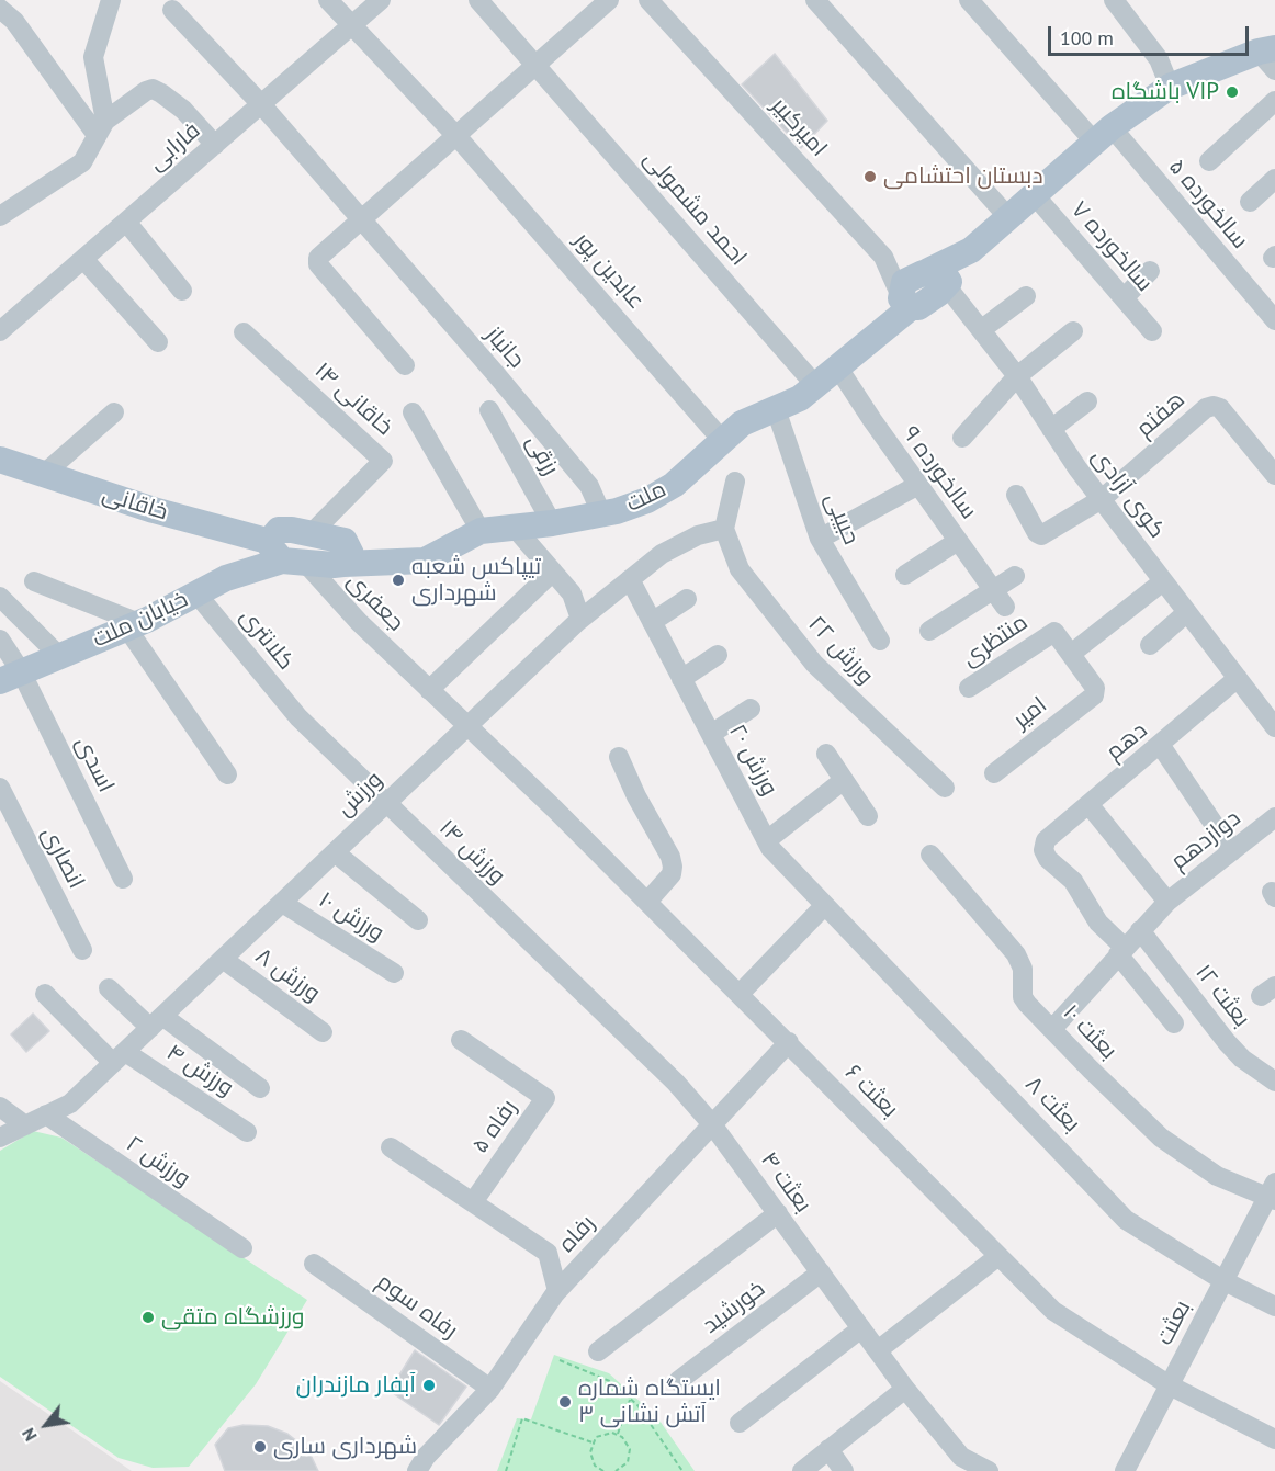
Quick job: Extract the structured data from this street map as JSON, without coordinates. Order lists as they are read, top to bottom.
{
  "streets": {
    "main road": ["ملت", "خاقانی", "خیابان ملت"],
    "street": [
      "امیرکبیر",
      "فارابی",
      "سالخورده ۵",
      "احمد مشمولی",
      "سالخورده ۷",
      "عابدین پور",
      "جانباز",
      "خاقانی ۱۴",
      "هفتم",
      "رزقی",
      "سالخورده ۹",
      "کوی آزادی",
      "حبیبی",
      "جعفری",
      "کلانتری",
      "منتظری",
      "ورزش ۲۲",
      "امیر",
      "دهم",
      "ورزش ۲۰",
      "اسدی",
      "ورزش",
      "دوازدهم",
      "ورزش ۱۴",
      "انصاری",
      "ورزش ۱۰",
      "ورزش ۸",
      "بعثت ۱۲",
      "بعثت ۱۰",
      "ورزش ۴",
      "بعثت ۶",
      "بعثت ٨",
      "رفاه ۵",
      "ورزش ۲",
      "بعثت ۴",
      "رفاه",
      "رفاه سوم",
      "خورشید",
      "بعثت"
    ]
  },
  "crossings": [
    ["امیرکبیر", "ملت"],
    ["فارابی", "عابدین پور"],
    ["فارابی", "جانباز"],
    ["سالخورده ۵", "ملت"],
    ["احمد مشمولی", "ملت"],
    ["سالخورده ۷", "ملت"],
    ["عابدین پور", "ملت"],
    ["جانباز", "ملت"],
    ["هفتم", "کوی آزادی"],
    ["رزقی", "ملت"],
    ["سالخورده ۹", "ملت"],
    ["کوی آزادی", "ملت"],
    ["کوی آزادی", "دهم"],
    ["ملت", "حبیبی"],
    ["خاقانی", "جعفری"],
    ["خاقانی", "خیابان ملت"],
    ["جعفری", "خیابان ملت"],
    ["جعفری", "ورزش"],
    ["جعفری", "بعثت ۶"],
    ["خیابان ملت", "کلانتری"],
    ["خیابان ملت", "اسدی"],
    ["کلانتری", "ورزش"],
    ["کلانتری", "ورزش ۱۴"],
    ["منتظری", "امیر"],
    ["ورزش ۲۲", "ورزش"],
    ["دهم", "دوازدهم"],
    ["ورزش ۲۰", "ورزش"],
    ["ورزش ۲۰", "بعثت ٨"],
    ["ورزش", "ورزش ۱۴"],
    ["ورزش", "ورزش ۱۰"],
    ["ورزش", "ورزش ۸"],
    ["ورزش", "ورزش ۴"],
    ["ورزش", "بعثت ۶"],
    ["ورزش", "ورزش ۲"],
    ["دوازدهم", "بعثت ۱۲"],
    ["دوازدهم", "بعثت ۱۰"],
    ["ورزش ۱۴", "بعثت ۴"],
    ["بعثت ۱۰", "بعثت"],
    ["بعثت ۶", "رفاه"],
    ["بعثت ۶", "بعثت"],
    ["بعثت ٨", "بعثت"],
    ["بعثت ۴", "رفاه"],
    ["بعثت ۴", "خورشید"],
    ["رفاه", "رفاه سوم"]
  ],
  "places": [
    "باشگاه VIP",
    "دبستان احتشامی",
    "تیپاکس شعبه شهرداری",
    "ورزشگاه متقی",
    "آبفار مازندران",
    "ایستگاه شماره ۳ آتش نشانی",
    "شهرداری ساری"
  ],
  "scale_bar": "100 m",
  "north": "bottom left"
}
